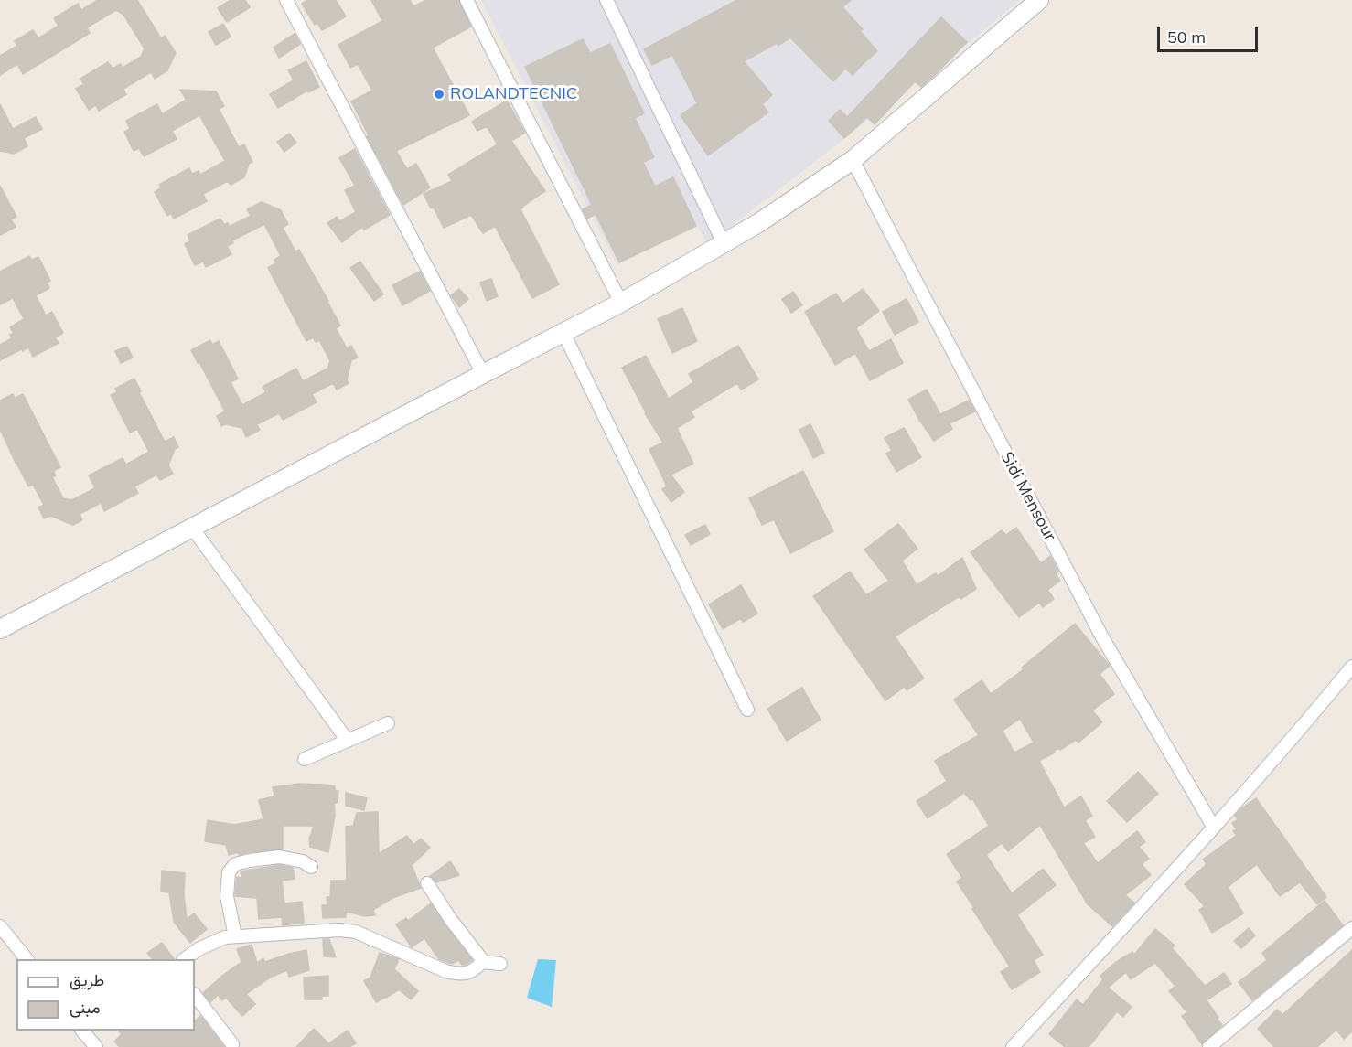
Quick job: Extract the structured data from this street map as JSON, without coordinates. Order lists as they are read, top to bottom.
{
  "streets": {
    "street": ["Sidi Mensour"]
  },
  "places": ["ROLANDTECNIC"],
  "legend": ["طريق", "مبنى"],
  "scale_bar": "50 m"
}
